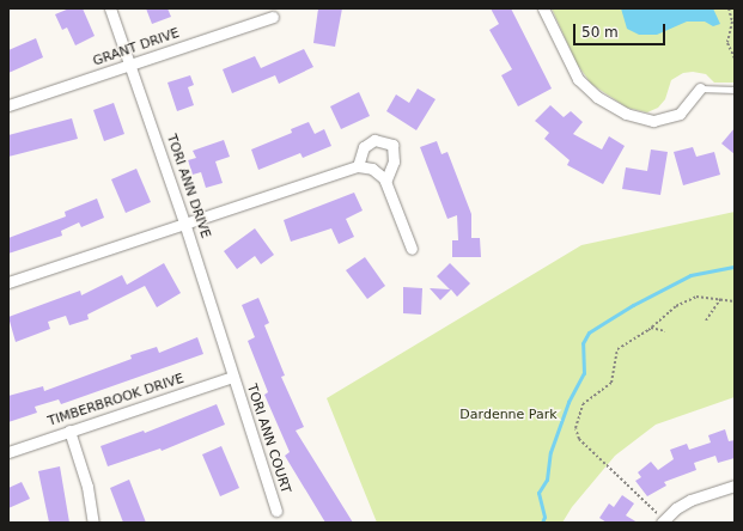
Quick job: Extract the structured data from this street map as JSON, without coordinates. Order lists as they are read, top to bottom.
{
  "streets": {
    "street": [
      "GRANT DRIVE",
      "TORI ANN DRIVE",
      "TIMBERBROOK DRIVE",
      "TORI ANN COURT"
    ]
  },
  "crossings": [
    ["GRANT DRIVE", "TORI ANN DRIVE"],
    ["TORI ANN DRIVE", "TIMBERBROOK DRIVE"],
    ["TORI ANN DRIVE", "TORI ANN COURT"],
    ["TIMBERBROOK DRIVE", "TORI ANN COURT"]
  ],
  "parks": ["Dardenne Park"],
  "scale_bar": "50 m"
}
